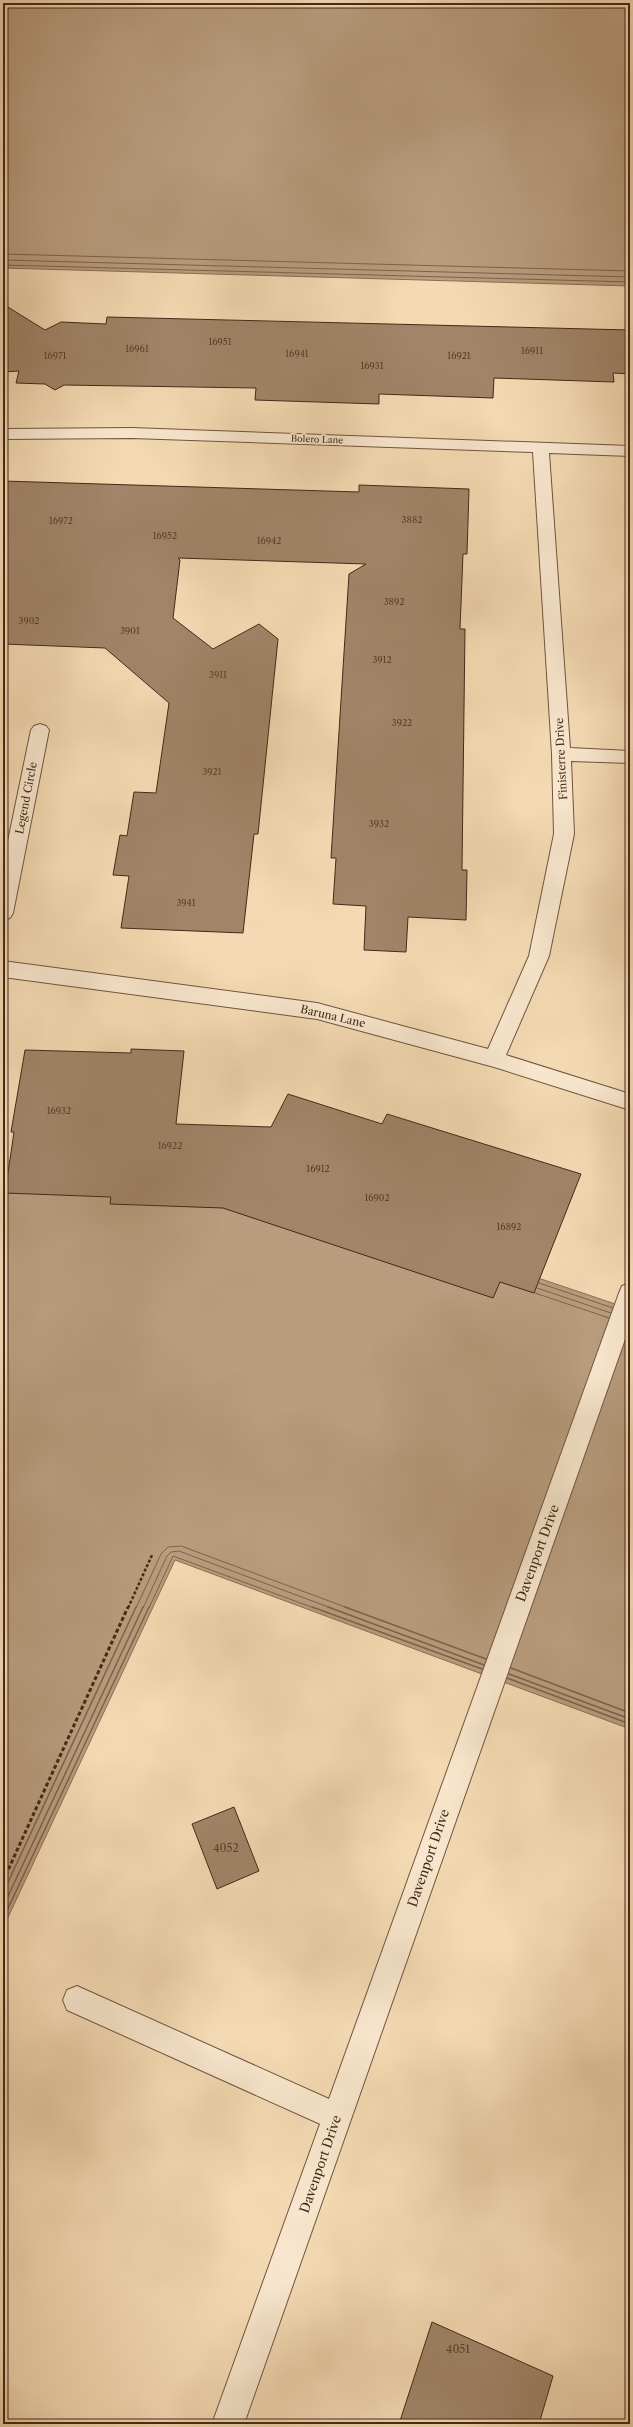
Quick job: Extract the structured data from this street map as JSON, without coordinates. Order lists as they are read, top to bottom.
{
  "streets": {
    "street": [
      "Bolero Lane",
      "Finisterre Drive",
      "Legend Circle",
      "Baruna Lane",
      "Davenport Drive"
    ]
  },
  "crossings": [
    ["Bolero Lane", "Finisterre Drive"],
    ["Finisterre Drive", "Baruna Lane"]
  ],
  "house_numbers": [
    "16951",
    "16961",
    "16911",
    "16941",
    "16971",
    "16921",
    "16931",
    "3882",
    "16972",
    "16952",
    "16942",
    "3892",
    "3902",
    "3901",
    "3912",
    "3911",
    "3922",
    "3921",
    "3932",
    "3941",
    "16932",
    "16922",
    "16912",
    "16902",
    "16892",
    "4052",
    "4051"
  ]
}
